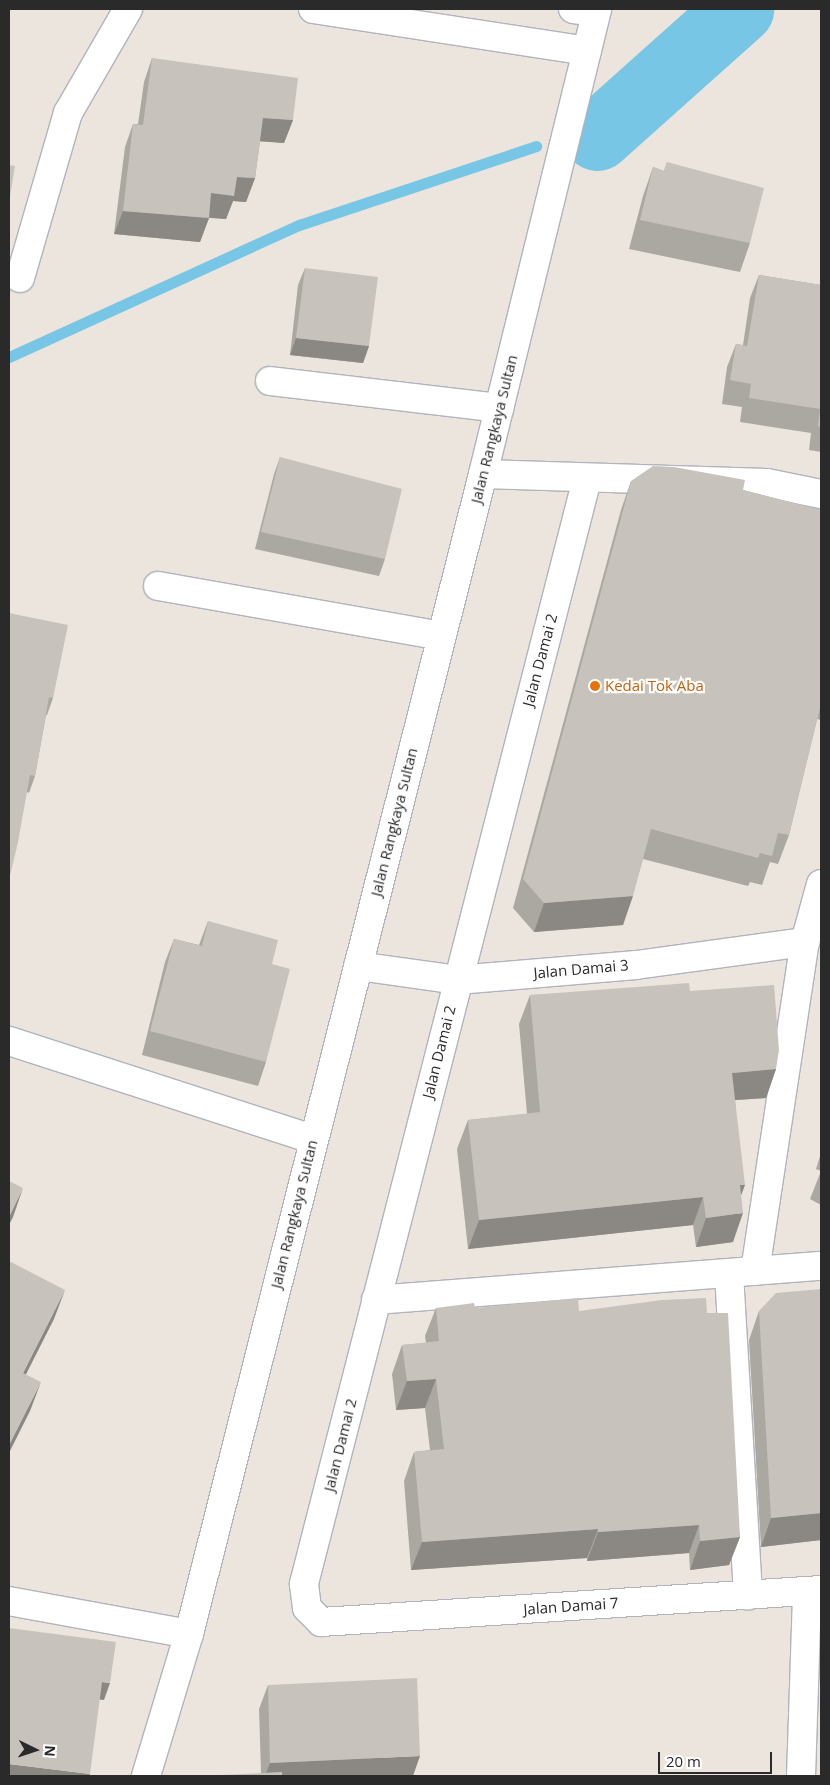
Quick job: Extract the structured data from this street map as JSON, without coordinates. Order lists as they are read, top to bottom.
{
  "streets": {
    "street": [
      "Jalan Rangkaya Sultan",
      "Jalan Damai 2",
      "Jalan Damai 3",
      "Jalan Damai 7"
    ]
  },
  "crossings": [
    ["Jalan Rangkaya Sultan", "Jalan Damai 3"],
    ["Jalan Damai 2", "Jalan Damai 3"],
    ["Jalan Damai 2", "Jalan Damai 7"]
  ],
  "places": ["Kedai Tok Aba"],
  "scale_bar": "20 m",
  "north": "right"
}
